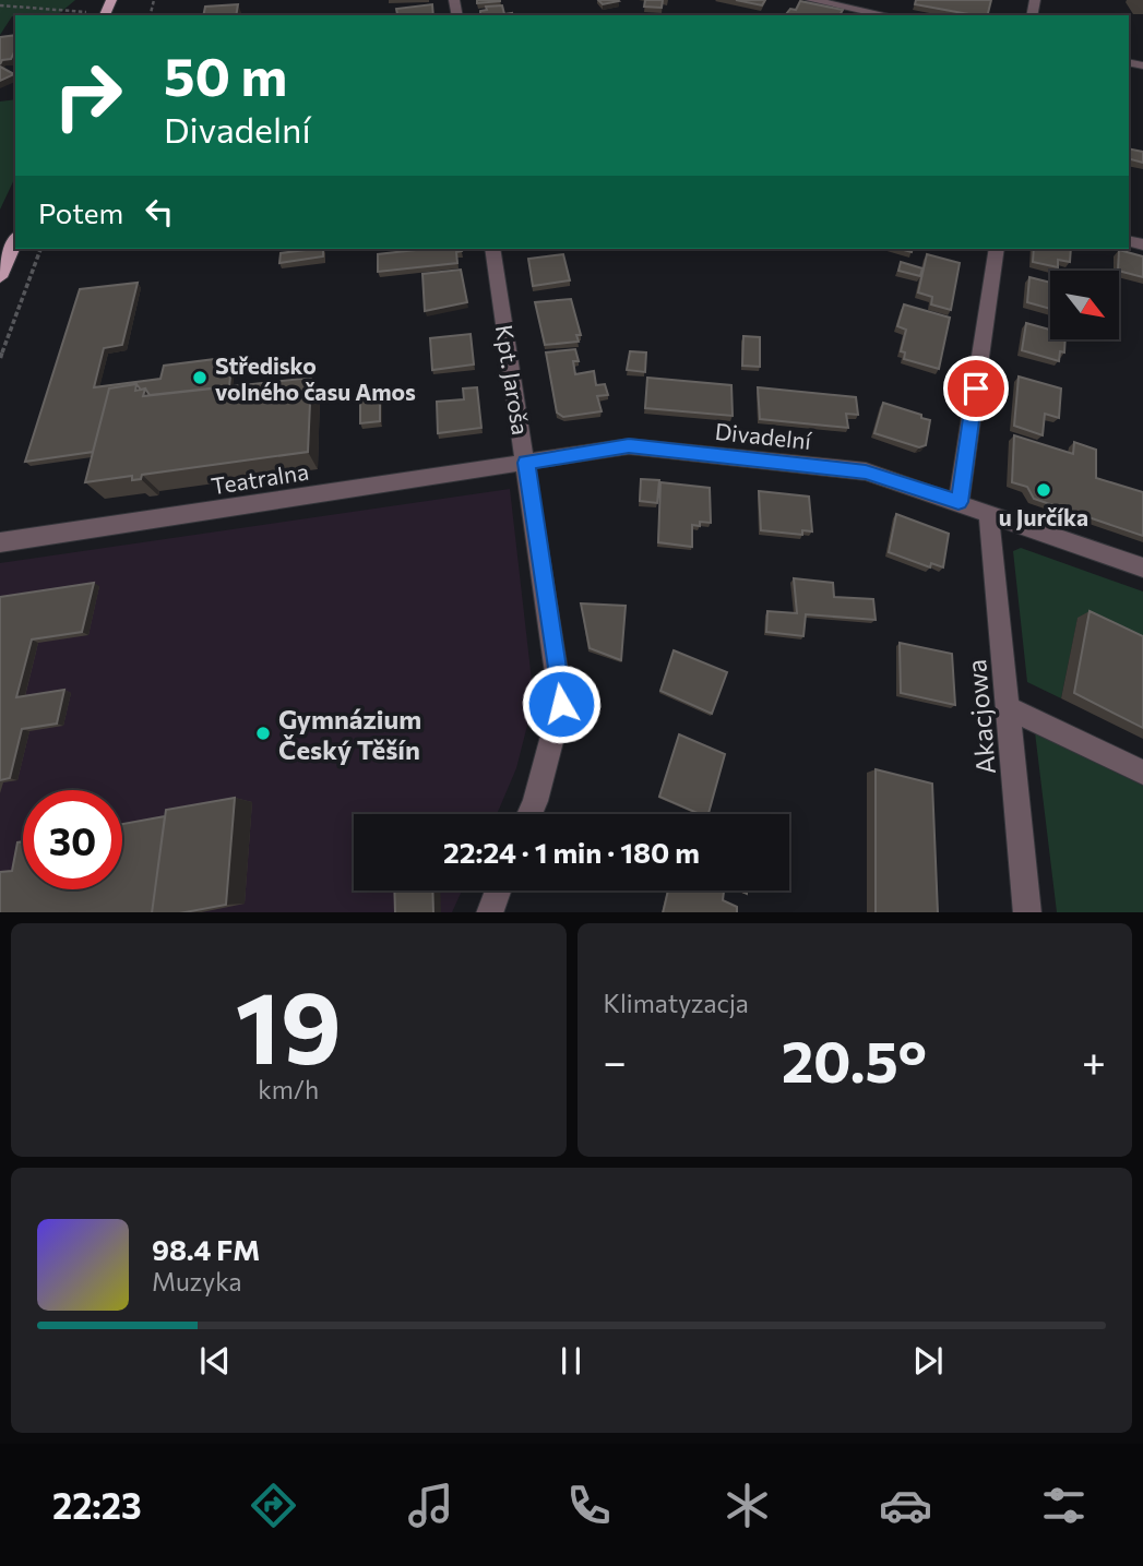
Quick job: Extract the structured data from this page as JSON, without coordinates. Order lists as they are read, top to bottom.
{
  "streets": {
    "street": [
      "Kpt. Jaroša",
      "Divadelní",
      "Teatralna",
      "Akacjowa"
    ]
  },
  "crossings": [
    ["Kpt. Jaroša", "Divadelní"],
    ["Kpt. Jaroša", "Teatralna"],
    ["Divadelní", "Teatralna"],
    ["Divadelní", "Akacjowa"]
  ],
  "places": ["Středisko volného času Amos", "u Jurčíka", "Gymnázium Český Těšín"],
  "north": "bottom right",
  "page": {
    "turn": ["50 m", "Divadelní"],
    "then": "Potem",
    "limit": "30",
    "trip": "22:24 · 1 min · 180 m",
    "tile": [
      ["19", "km/h"],
      "Klimatyzacja"
    ],
    "heat": ["−", "20.5°", "+"],
    "song": ["98.4 FM", "Muzyka"],
    "tabs": "22:23"
  }
}
